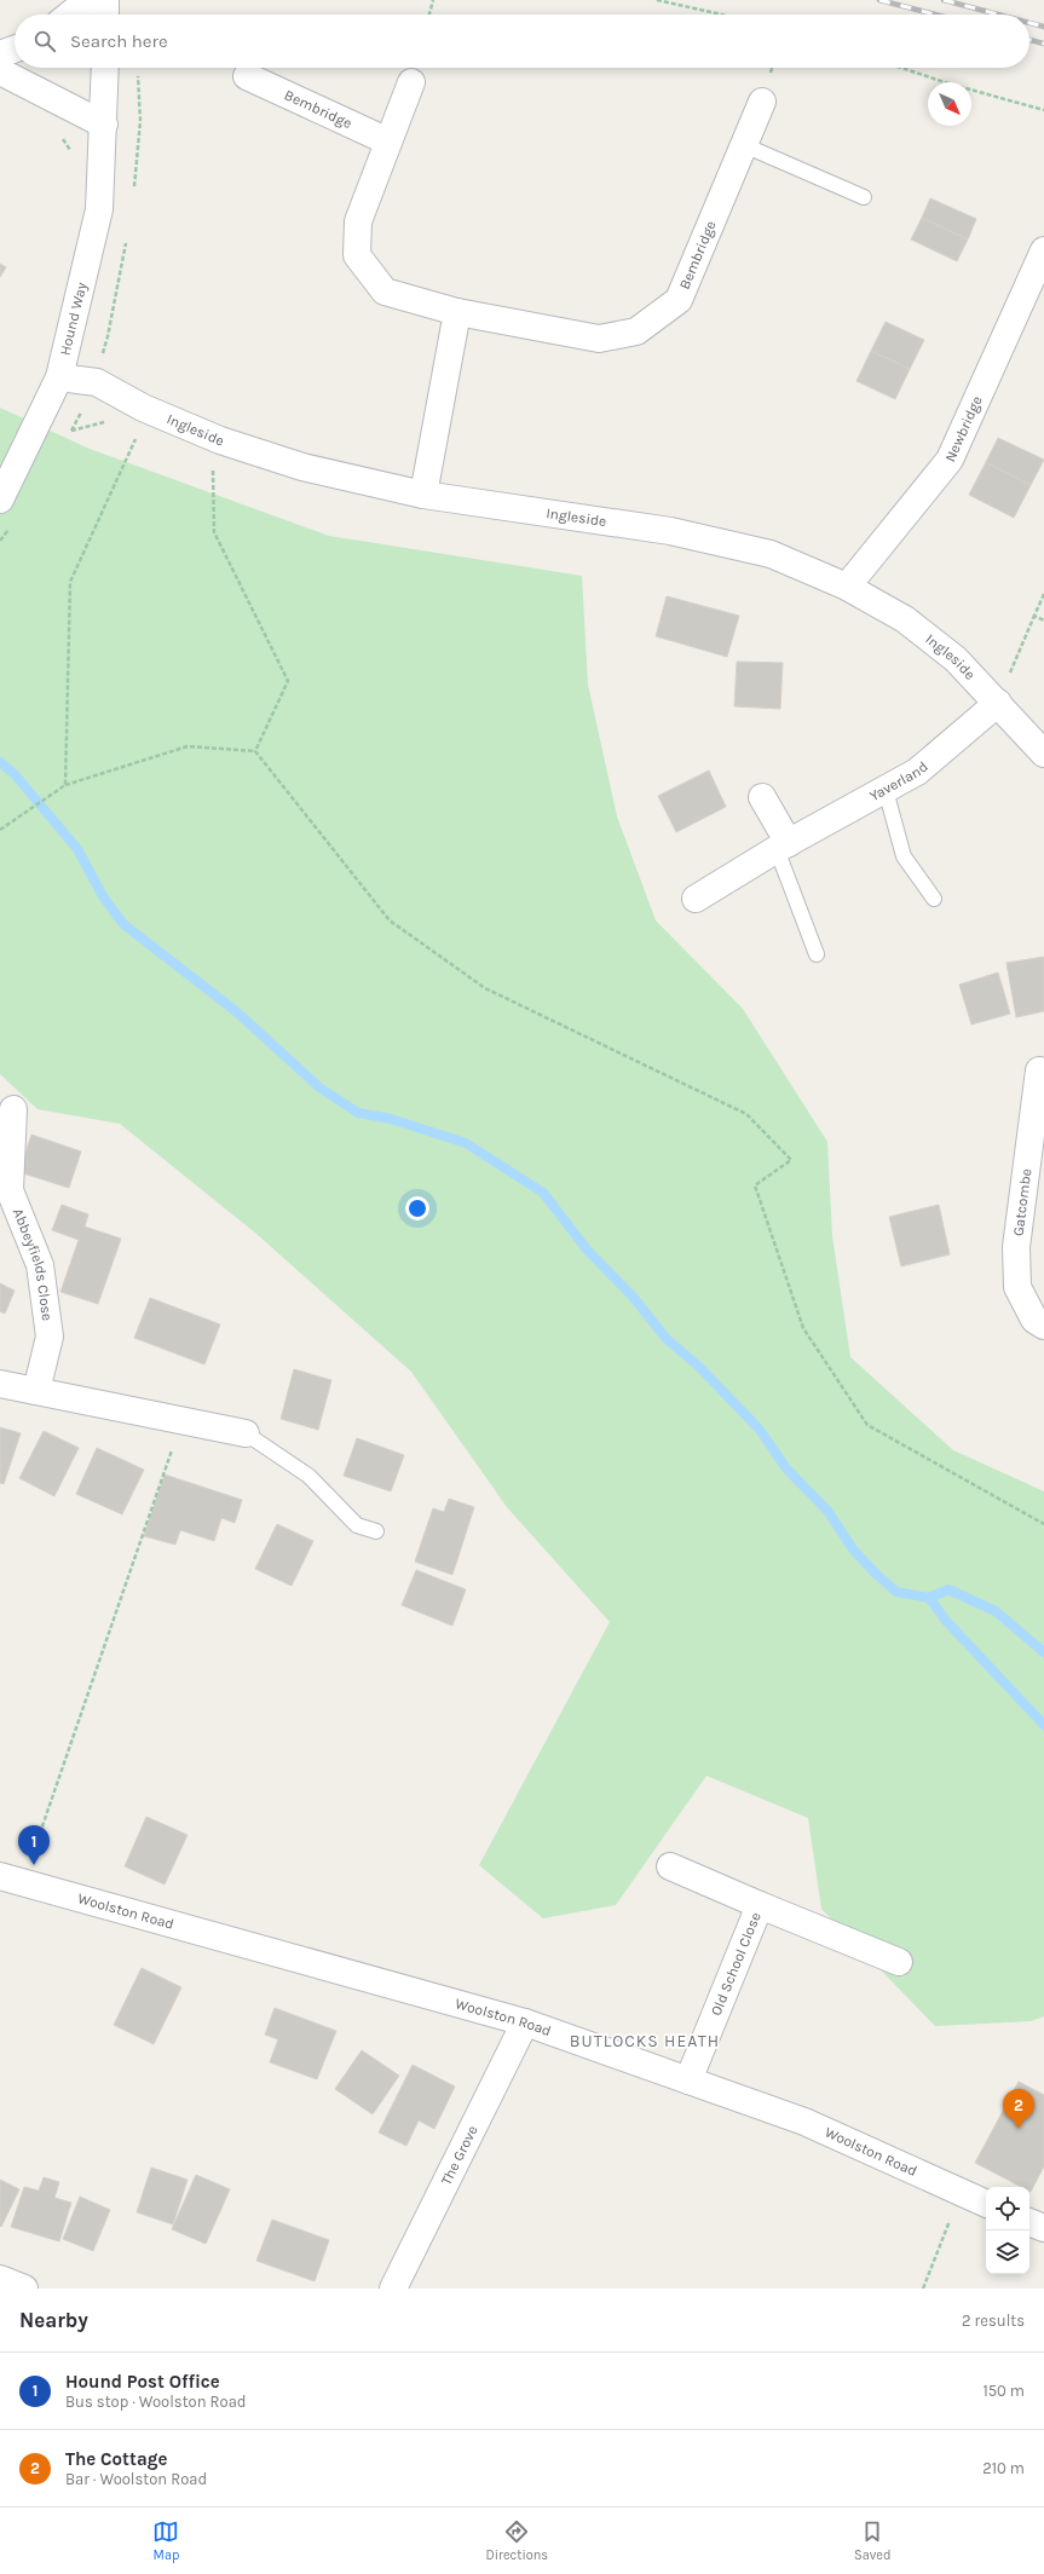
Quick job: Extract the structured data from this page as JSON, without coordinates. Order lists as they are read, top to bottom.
{
  "streets": {
    "street": [
      "Bembridge",
      "Hound Way",
      "Newbridge",
      "Ingleside",
      "Yaverland",
      "Gatcombe",
      "Abbeyfields Close",
      "Woolston Road",
      "Old School Close",
      "The Grove"
    ]
  },
  "crossings": [
    ["Hound Way", "Ingleside"],
    ["Newbridge", "Ingleside"],
    ["Ingleside", "Yaverland"],
    ["Woolston Road", "Old School Close"],
    ["Woolston Road", "The Grove"]
  ],
  "districts": ["BUTLOCKS HEATH"],
  "north": "bottom right",
  "page": {
    "search": "Search here",
    "pins": ["1", "2"],
    "heading": ["Nearby", "2 results"],
    "list": [
      {
        "mark": "1",
        "name": "Hound Post Office",
        "note": "Bus stop · Woolston Road",
        "value": "150 m"
      },
      {
        "mark": "2",
        "name": "The Cottage",
        "note": "Bar · Woolston Road",
        "value": "210 m"
      }
    ],
    "nav": ["Map", "Directions", "Saved"]
  }
}
